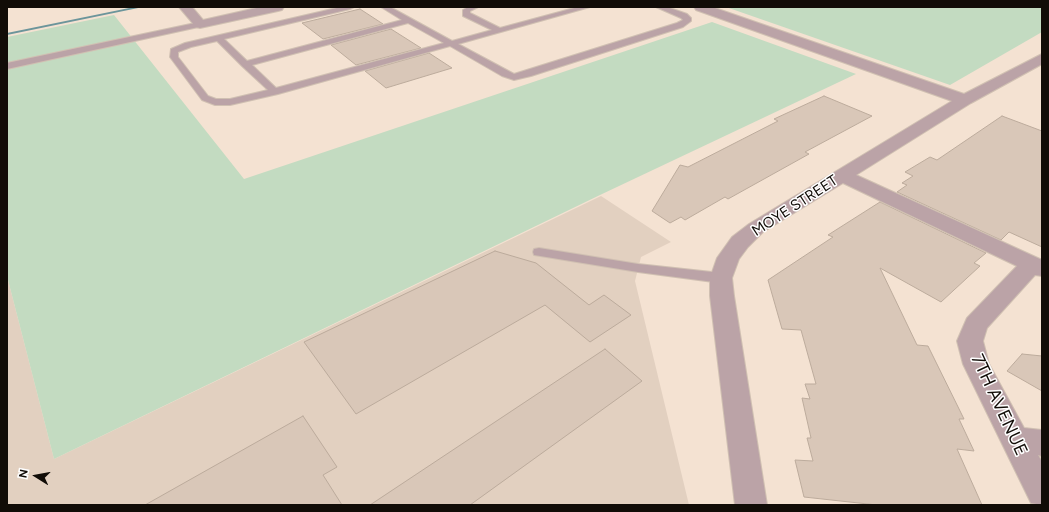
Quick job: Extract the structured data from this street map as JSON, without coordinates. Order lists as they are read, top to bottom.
{
  "streets": {
    "street": ["MOYE STREET", "7TH AVENUE"]
  },
  "crossings": [
    ["MOYE STREET", "7TH AVENUE"]
  ],
  "north": "left"
}
